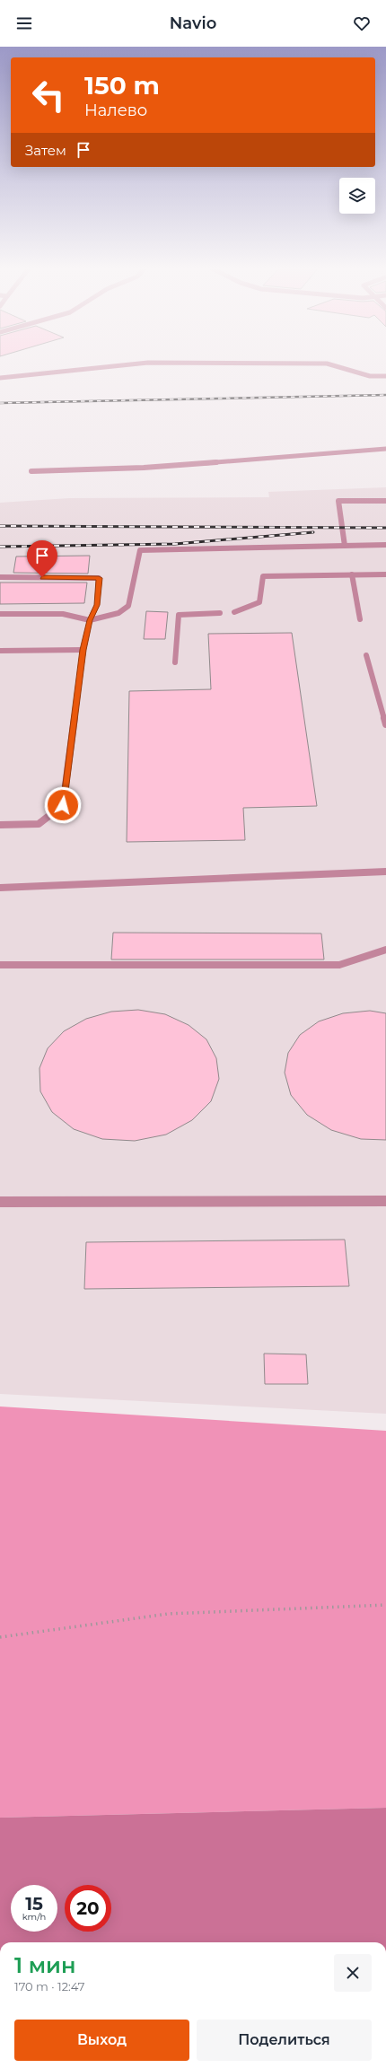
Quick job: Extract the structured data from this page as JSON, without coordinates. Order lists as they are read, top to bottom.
{
  "page": {
    "header": "Navio",
    "turn": ["150 m", "Налево"],
    "then": "Затем",
    "speed": "15 km/h",
    "limit": "20",
    "heading": ["1 мин", "170 m · 12:47"],
    "buttons": ["Выход", "Поделиться"]
  }
}
